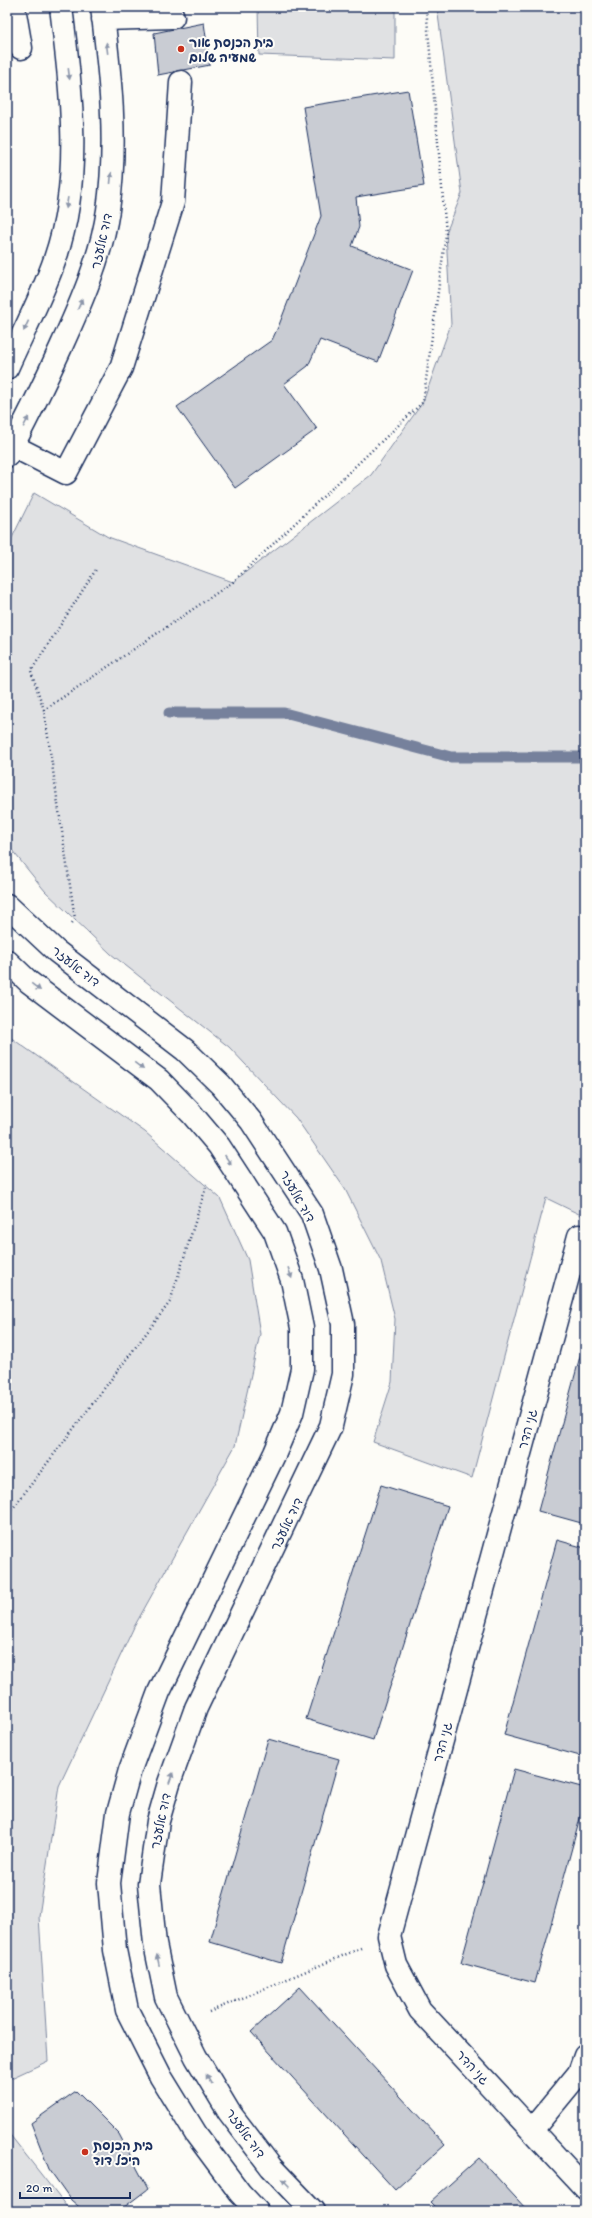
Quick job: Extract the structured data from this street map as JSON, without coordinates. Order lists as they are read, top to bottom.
{
  "streets": {
    "street": ["דוד אלעזר", "גני הדר"]
  },
  "places": ["בית הכנסת אור שמעיה שלום", "בית הכנסת היכל דוד"],
  "scale_bar": "20 m"
}
